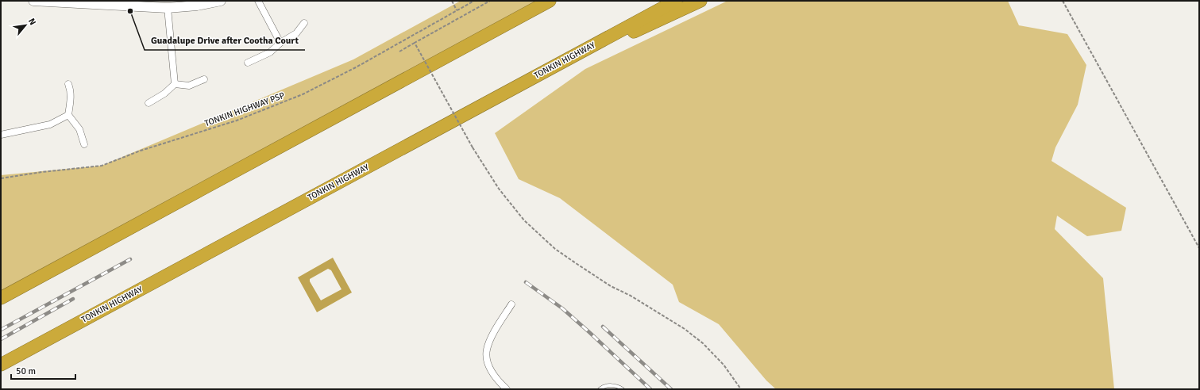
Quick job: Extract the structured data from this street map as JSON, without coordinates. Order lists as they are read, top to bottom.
{
  "streets": {
    "highway": ["TONKIN HIGHWAY"],
    "path": ["TONKIN HIGHWAY PSP"]
  },
  "places": ["Guadalupe Drive after Cootha Court"],
  "scale_bar": "50 m",
  "north": "top right"
}
